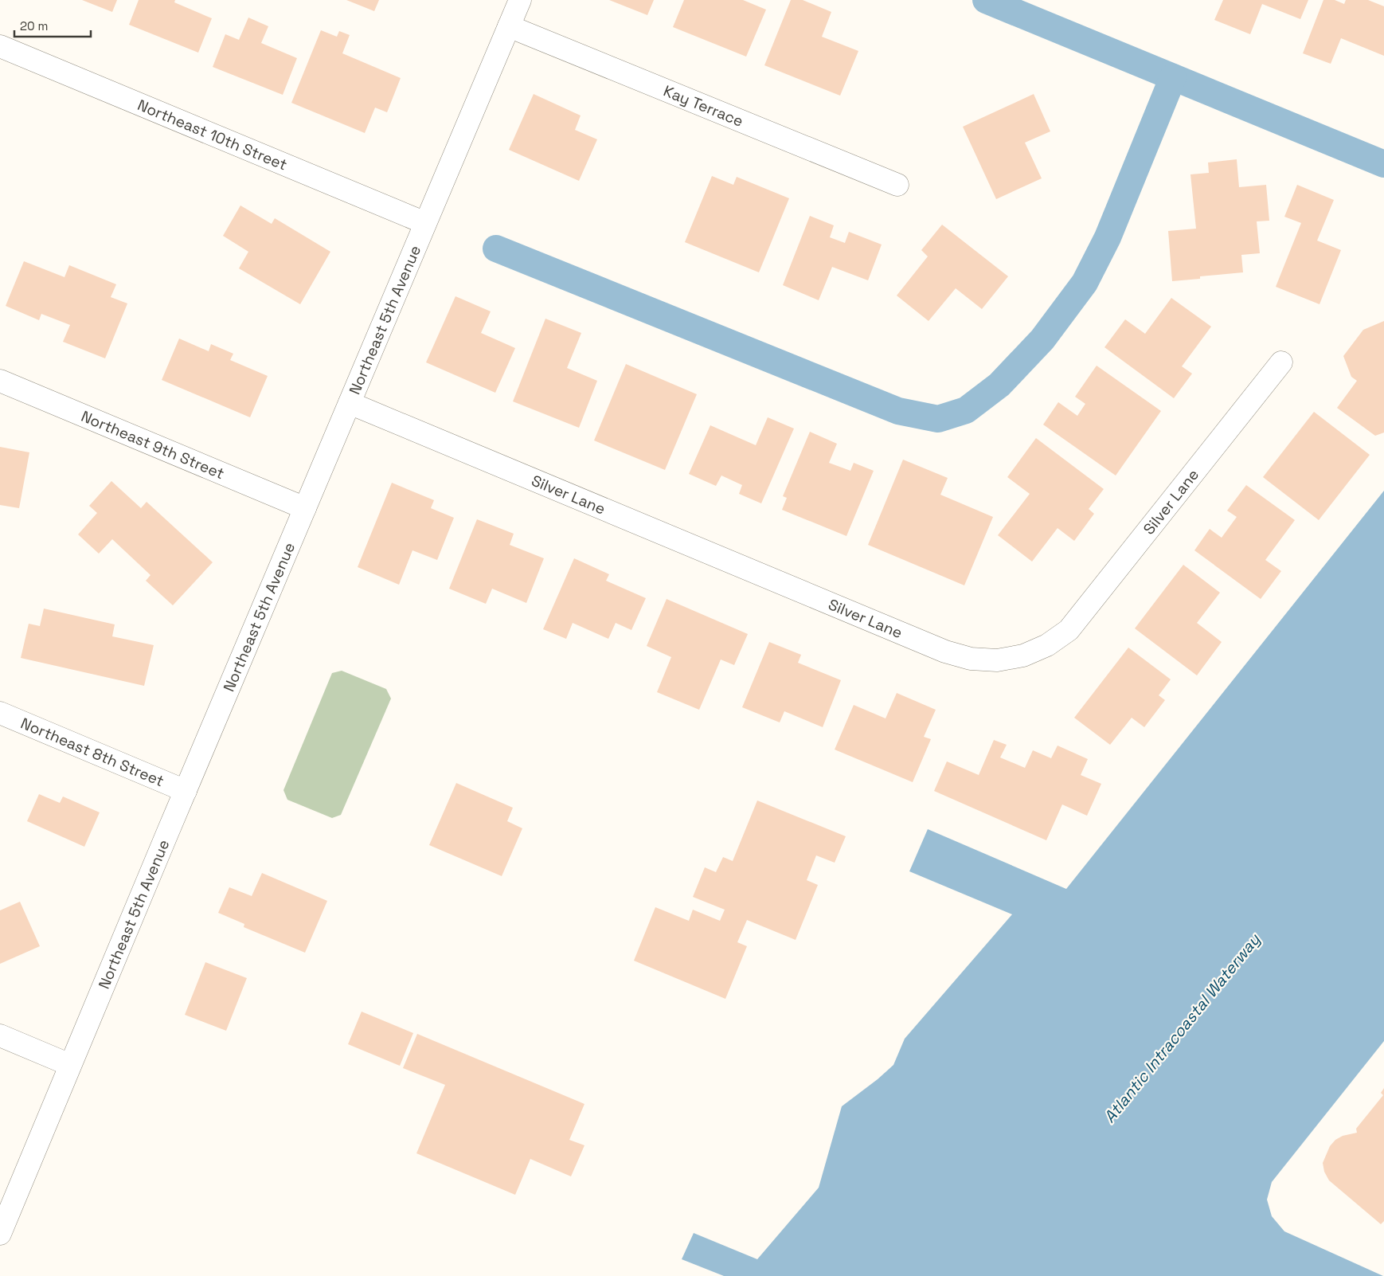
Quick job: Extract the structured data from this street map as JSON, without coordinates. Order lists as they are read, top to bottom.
{
  "streets": {
    "street": [
      "Kay Terrace",
      "Northeast 10th Street",
      "Northeast 5th Avenue",
      "Northeast 9th Street",
      "Silver Lane",
      "Northeast 8th Street"
    ]
  },
  "crossings": [
    ["Kay Terrace", "Northeast 5th Avenue"],
    ["Northeast 10th Street", "Northeast 5th Avenue"],
    ["Northeast 5th Avenue", "Northeast 9th Street"],
    ["Northeast 5th Avenue", "Silver Lane"],
    ["Northeast 5th Avenue", "Northeast 8th Street"]
  ],
  "water": ["Atlantic Intracoastal Waterway"],
  "scale_bar": "20 m"
}
